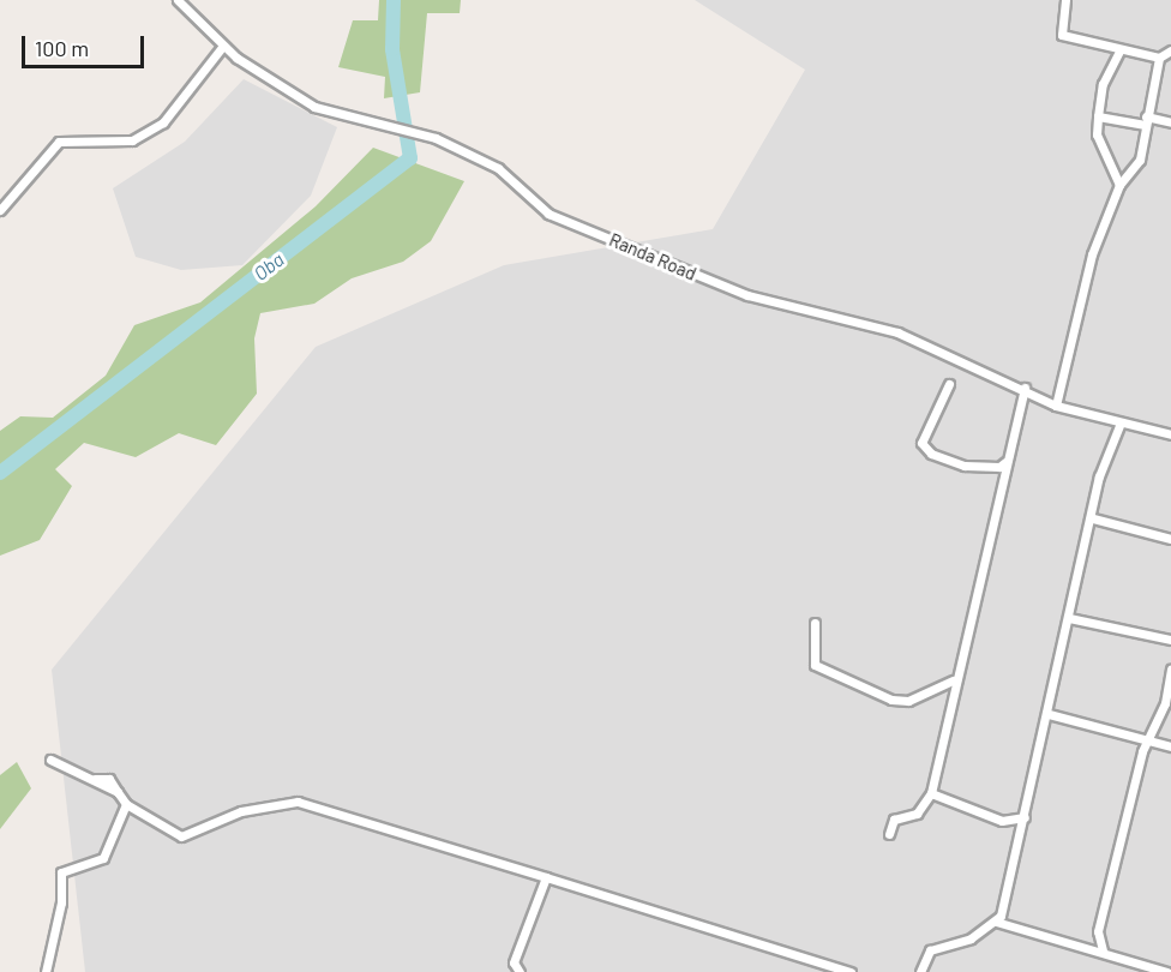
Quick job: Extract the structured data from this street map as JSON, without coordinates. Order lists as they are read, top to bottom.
{
  "streets": {
    "street": ["Randa Road"]
  },
  "water": ["Oba"],
  "scale_bar": "100 m"
}
